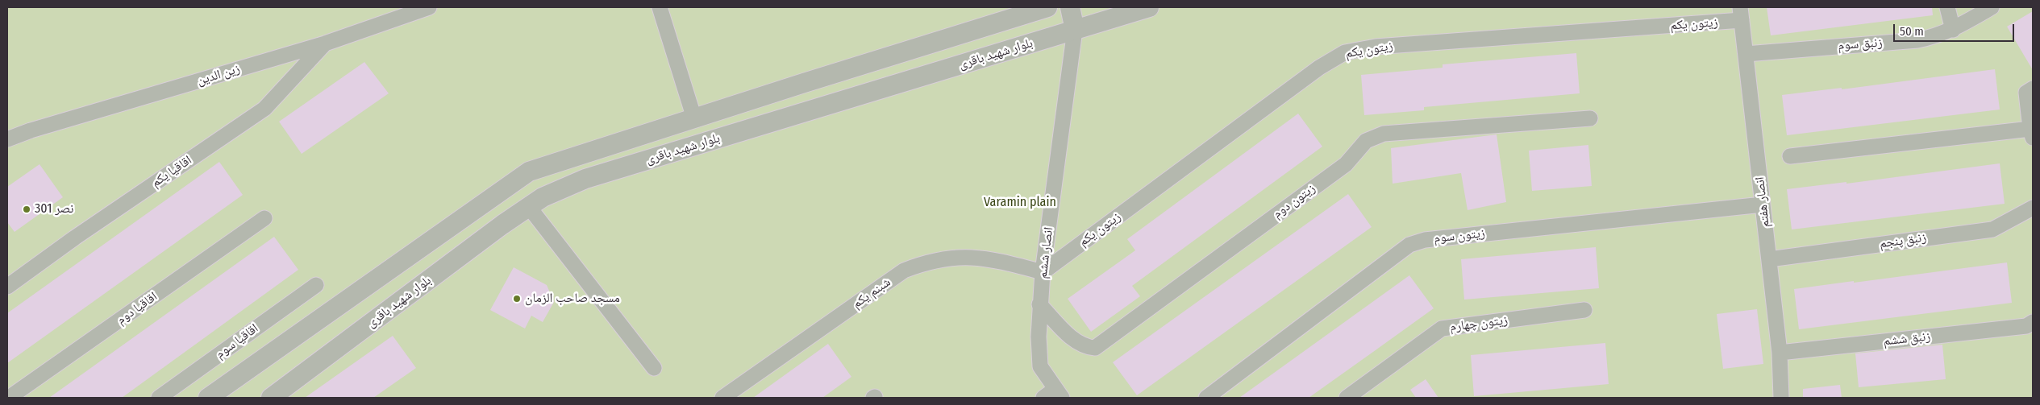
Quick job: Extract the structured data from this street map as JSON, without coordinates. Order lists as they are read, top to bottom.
{
  "streets": {
    "street": [
      "زیتون یکم",
      "زنبق سوم",
      "بلوار شهید باقری",
      "زین الدین",
      "اقاقیا یکم",
      "زیتون دوم",
      "انصار هفتم",
      "زیتون سوم",
      "زنبق پنجم",
      "انصار ششم",
      "شبنم یکم",
      "اقاقیا دوم",
      "زیتون چهارم",
      "زنبق ششم",
      "اقاقیا سوم"
    ]
  },
  "crossings": [
    ["زیتون یکم", "انصار هفتم"],
    ["زیتون یکم", "انصار ششم"],
    ["زیتون یکم", "شبنم یکم"],
    ["زنبق سوم", "انصار هفتم"],
    ["بلوار شهید باقری", "انصار ششم"],
    ["زین الدین", "اقاقیا یکم"],
    ["زیتون دوم", "انصار ششم"],
    ["انصار هفتم", "زیتون سوم"],
    ["انصار هفتم", "زنبق پنجم"],
    ["انصار هفتم", "زنبق ششم"],
    ["انصار ششم", "شبنم یکم"]
  ],
  "parks": ["Varamin plain"],
  "places": ["نصر 301", "مسجد صاحب الزمان"],
  "scale_bar": "50 m"
}
